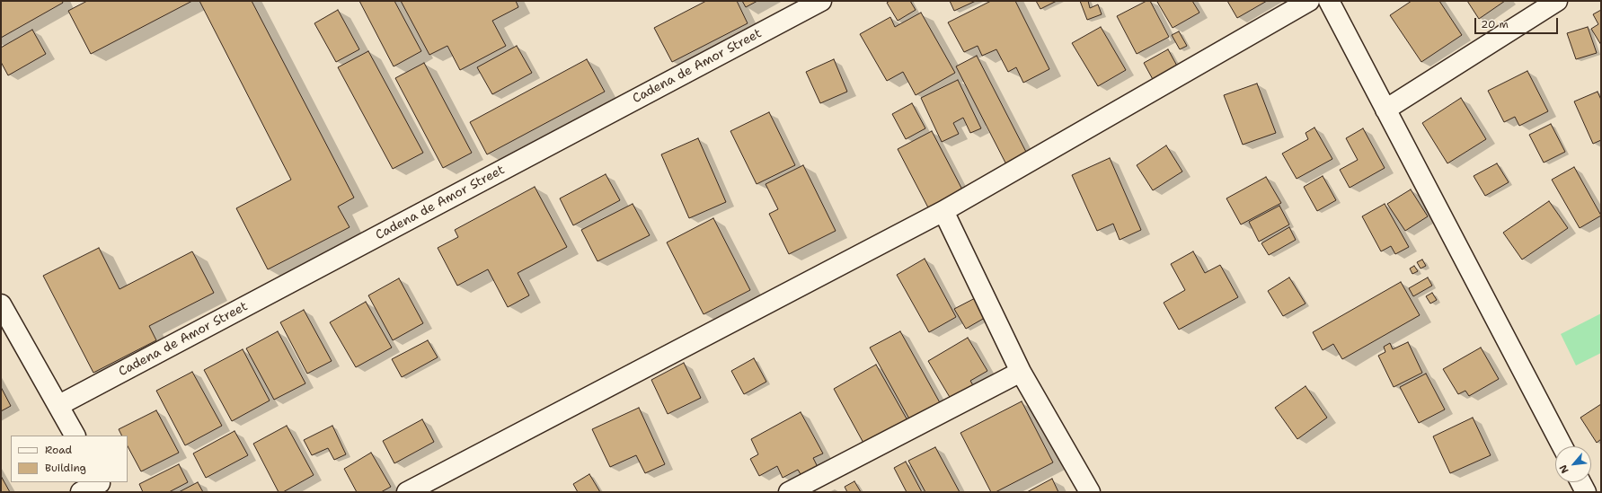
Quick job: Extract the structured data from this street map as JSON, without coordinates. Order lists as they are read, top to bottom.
{
  "streets": {
    "street": ["Cadena de Amor Street"]
  },
  "legend": ["Road", "Building"],
  "scale_bar": "20 m",
  "north": "bottom left"
}
